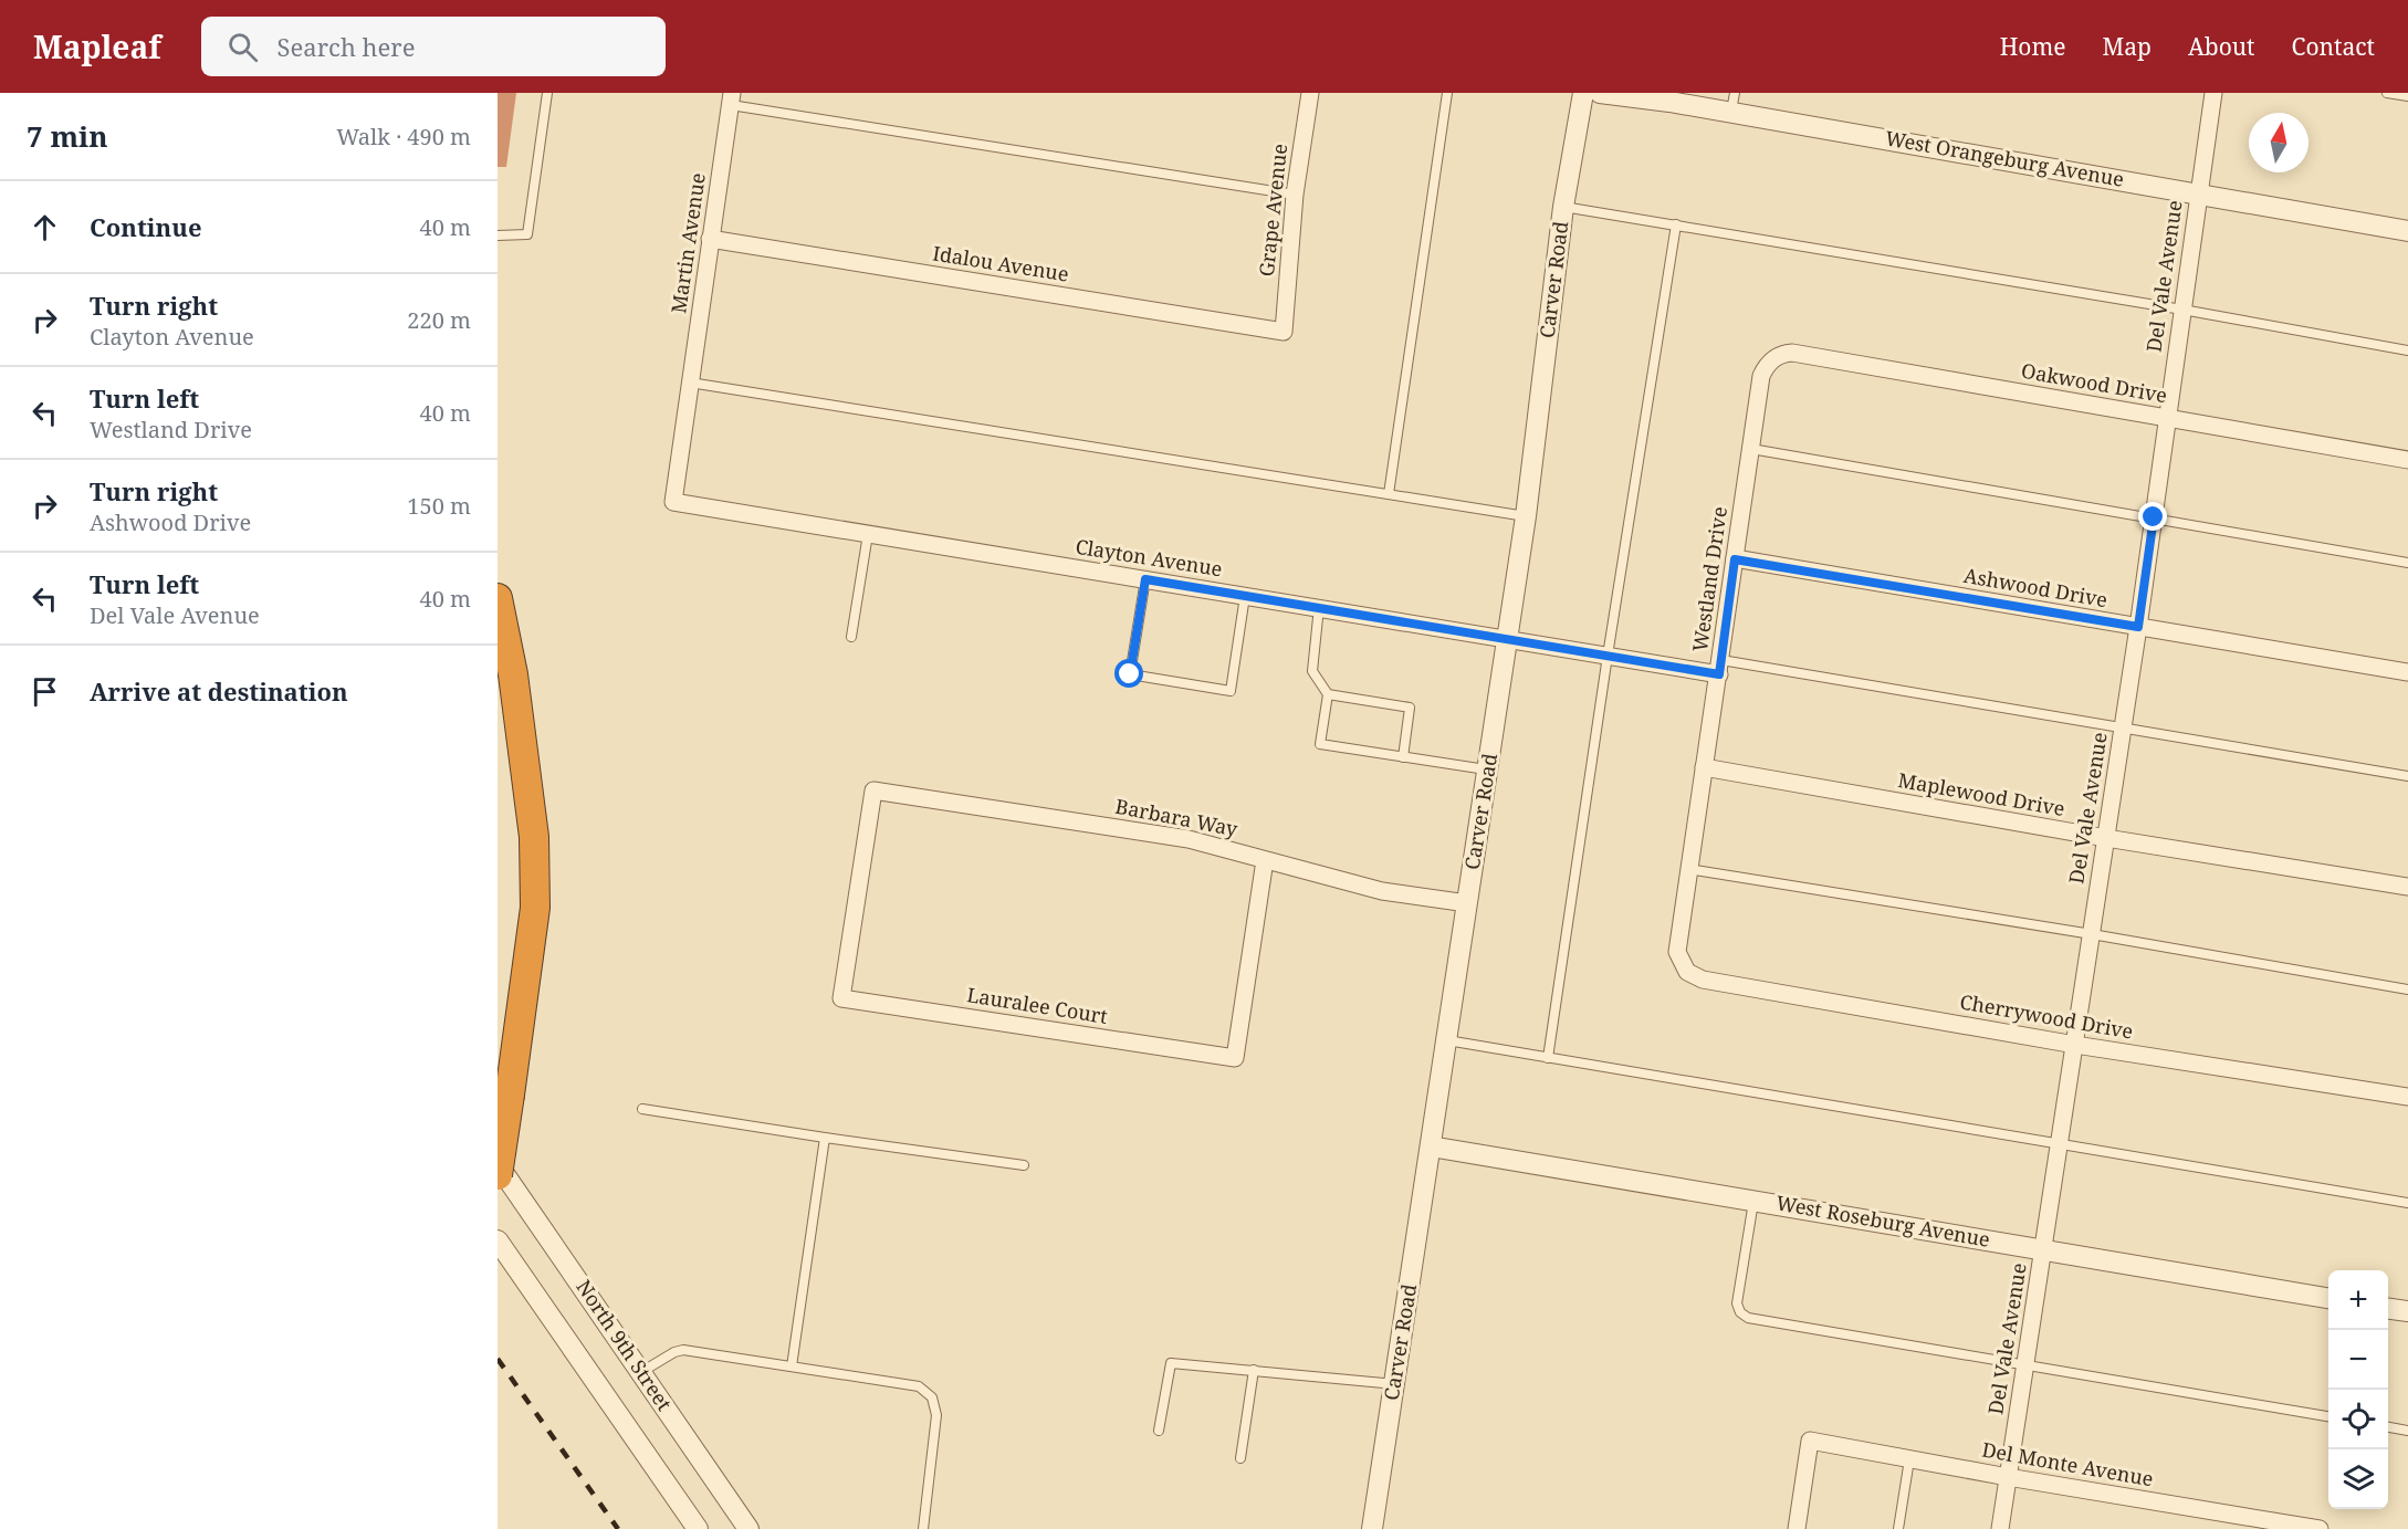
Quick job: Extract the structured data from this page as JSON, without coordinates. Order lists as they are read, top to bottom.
{
  "streets": {
    "street": [
      "West Orangeburg Avenue",
      "Grape Avenue",
      "Martin Avenue",
      "Idalou Avenue",
      "Del Vale Avenue",
      "Carver Road",
      "Oakwood Drive",
      "Clayton Avenue",
      "Westland Drive",
      "Ashwood Drive",
      "Maplewood Drive",
      "Barbara Way",
      "Lauralee Court",
      "Cherrywood Drive",
      "West Roseburg Avenue",
      "North 9th Street",
      "Del Monte Avenue"
    ]
  },
  "crossings": [
    ["West Orangeburg Avenue", "Del Vale Avenue"],
    ["Grape Avenue", "Idalou Avenue"],
    ["Martin Avenue", "Idalou Avenue"],
    ["Martin Avenue", "Clayton Avenue"],
    ["Del Vale Avenue", "Oakwood Drive"],
    ["Del Vale Avenue", "Ashwood Drive"],
    ["Del Vale Avenue", "Maplewood Drive"],
    ["Del Vale Avenue", "Cherrywood Drive"],
    ["Del Vale Avenue", "West Roseburg Avenue"],
    ["Del Vale Avenue", "Del Monte Avenue"],
    ["Carver Road", "Clayton Avenue"],
    ["Carver Road", "Barbara Way"],
    ["Carver Road", "West Roseburg Avenue"],
    ["Oakwood Drive", "Westland Drive"],
    ["Clayton Avenue", "Westland Drive"],
    ["Westland Drive", "Ashwood Drive"],
    ["Westland Drive", "Maplewood Drive"],
    ["Westland Drive", "Cherrywood Drive"],
    ["Barbara Way", "Lauralee Court"]
  ],
  "north": "top",
  "page": {
    "header": "Mapleaf",
    "search": "Search here",
    "nav": [
      "Home",
      "Map",
      "About",
      "Contact"
    ],
    "heading": ["7 min", "Walk · 490 m"],
    "list": [
      ["Continue", "40 m"],
      ["Turn right", "Clayton Avenue", "220 m"],
      ["Turn left", "Westland Drive", "40 m"],
      ["Turn right", "Ashwood Drive", "150 m"],
      ["Turn left", "Del Vale Avenue", "40 m"],
      "Arrive at destination"
    ],
    "map_buttons": ["+", "−"]
  }
}
